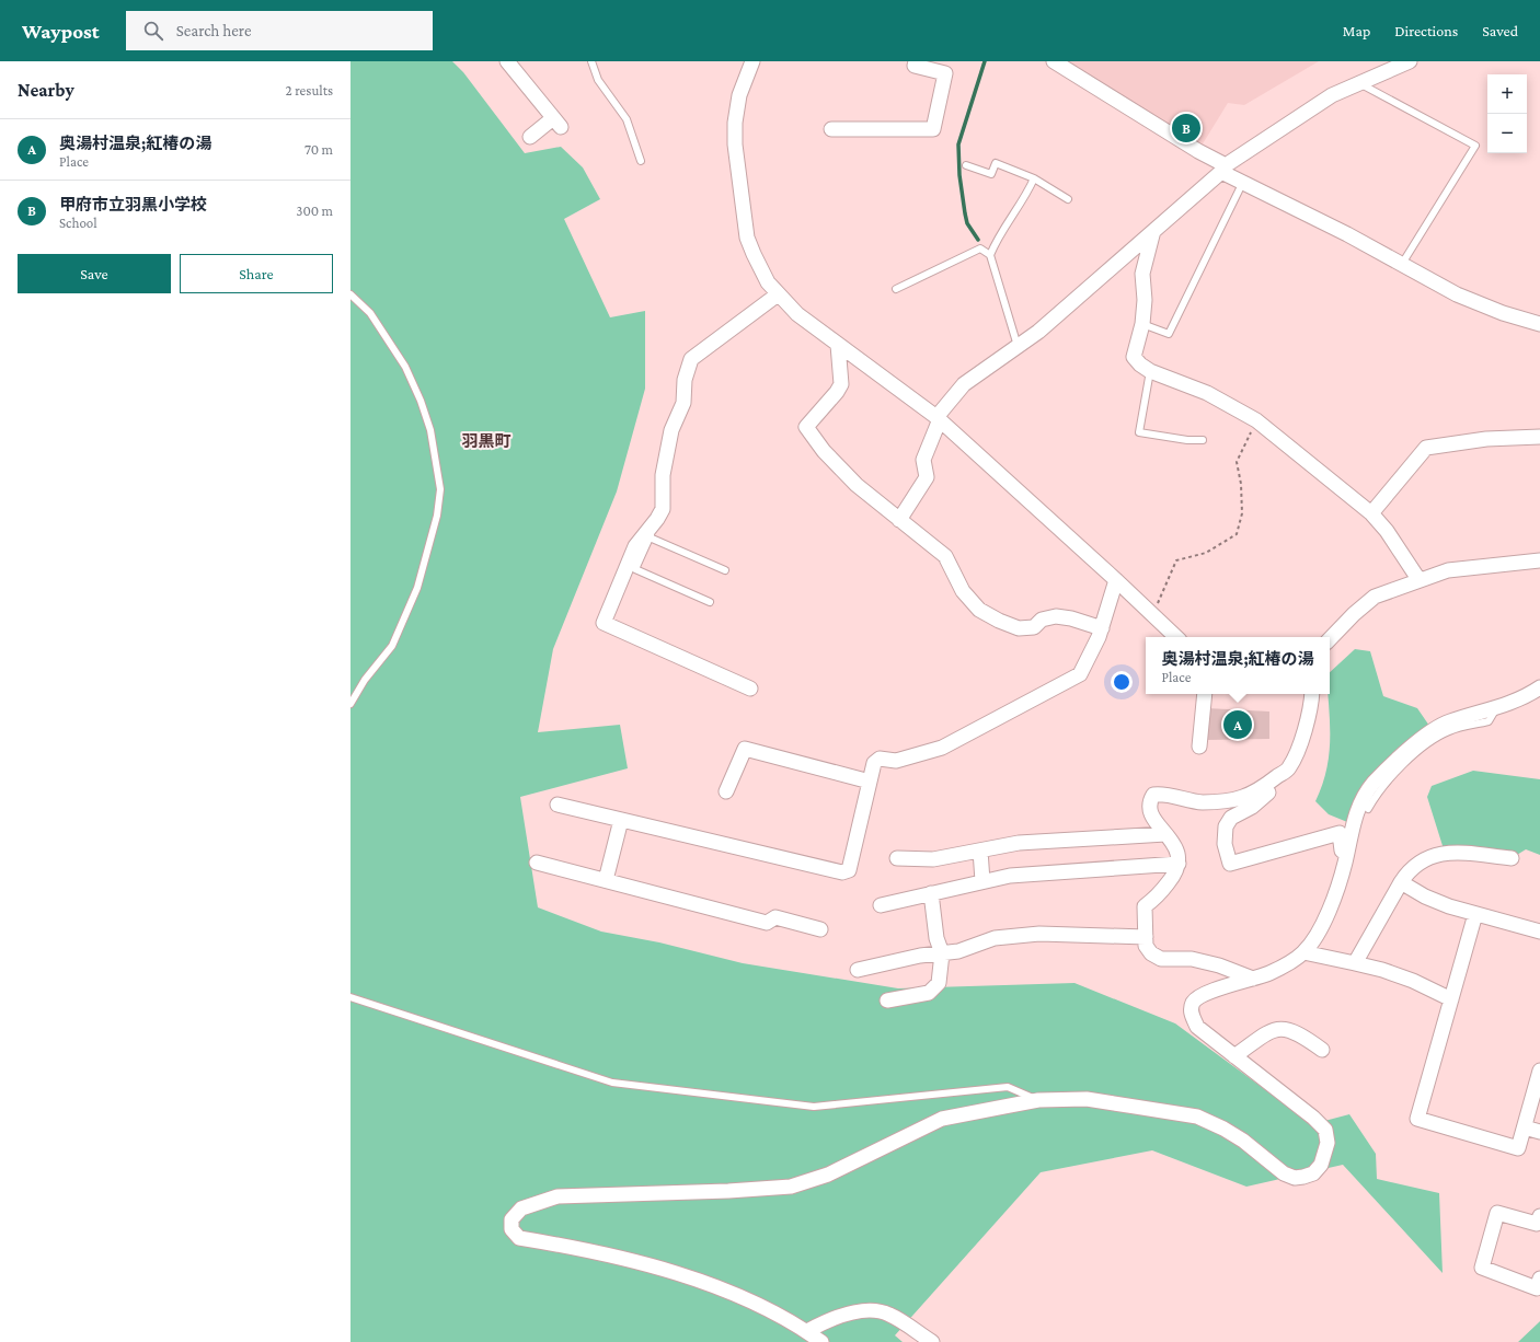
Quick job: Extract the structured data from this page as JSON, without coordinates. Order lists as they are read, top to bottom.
{
  "districts": ["羽黒町"],
  "page": {
    "header": "Waypost",
    "search": "Search here",
    "nav": ["Map", "Directions", "Saved"],
    "heading": ["Nearby", "2 results"],
    "map_buttons": ["+", "−"],
    "pins": ["B", "A"],
    "list": [
      {
        "mark": "A",
        "name": "奥湯村温泉;紅椿の湯",
        "note": "Place",
        "value": "70 m"
      },
      {
        "mark": "B",
        "name": "甲府市立羽黒小学校",
        "note": "School",
        "value": "300 m"
      }
    ],
    "buttons": ["Save", "Share"],
    "popup": ["奥湯村温泉;紅椿の湯", "Place"]
  }
}
